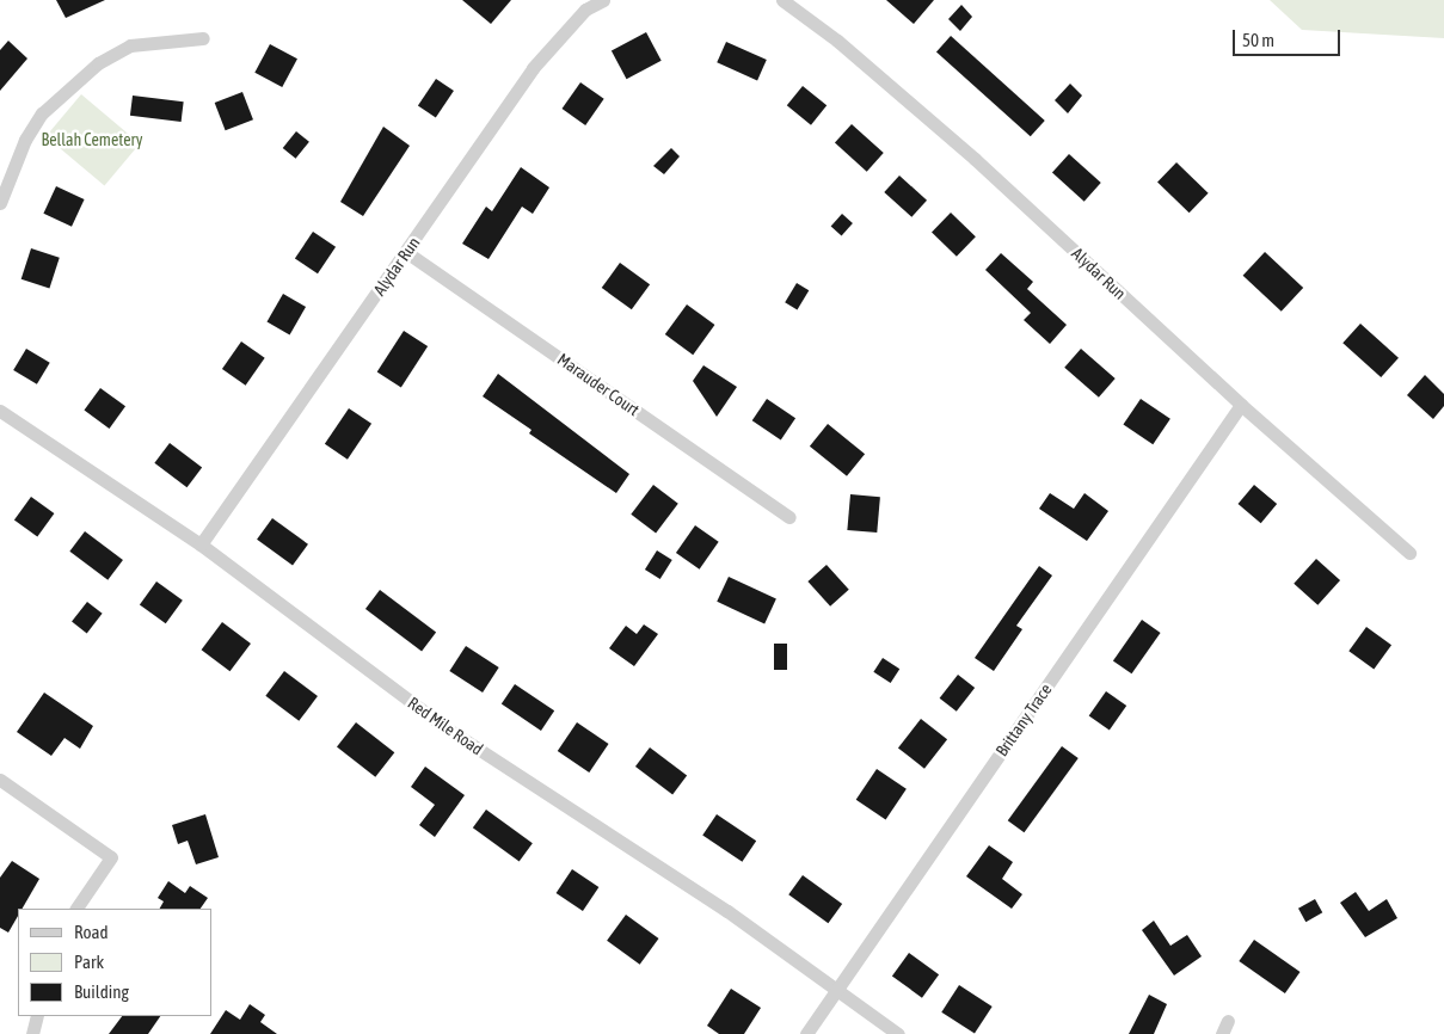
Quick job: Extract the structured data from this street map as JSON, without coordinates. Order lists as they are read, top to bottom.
{
  "streets": {
    "street": [
      "Alydar Run",
      "Marauder Court",
      "Brittany Trace",
      "Red Mile Road"
    ]
  },
  "crossings": [
    ["Alydar Run", "Marauder Court"],
    ["Alydar Run", "Brittany Trace"],
    ["Alydar Run", "Red Mile Road"],
    ["Brittany Trace", "Red Mile Road"]
  ],
  "parks": ["Bellah Cemetery"],
  "legend": ["Road", "Park", "Building"],
  "scale_bar": "50 m"
}
